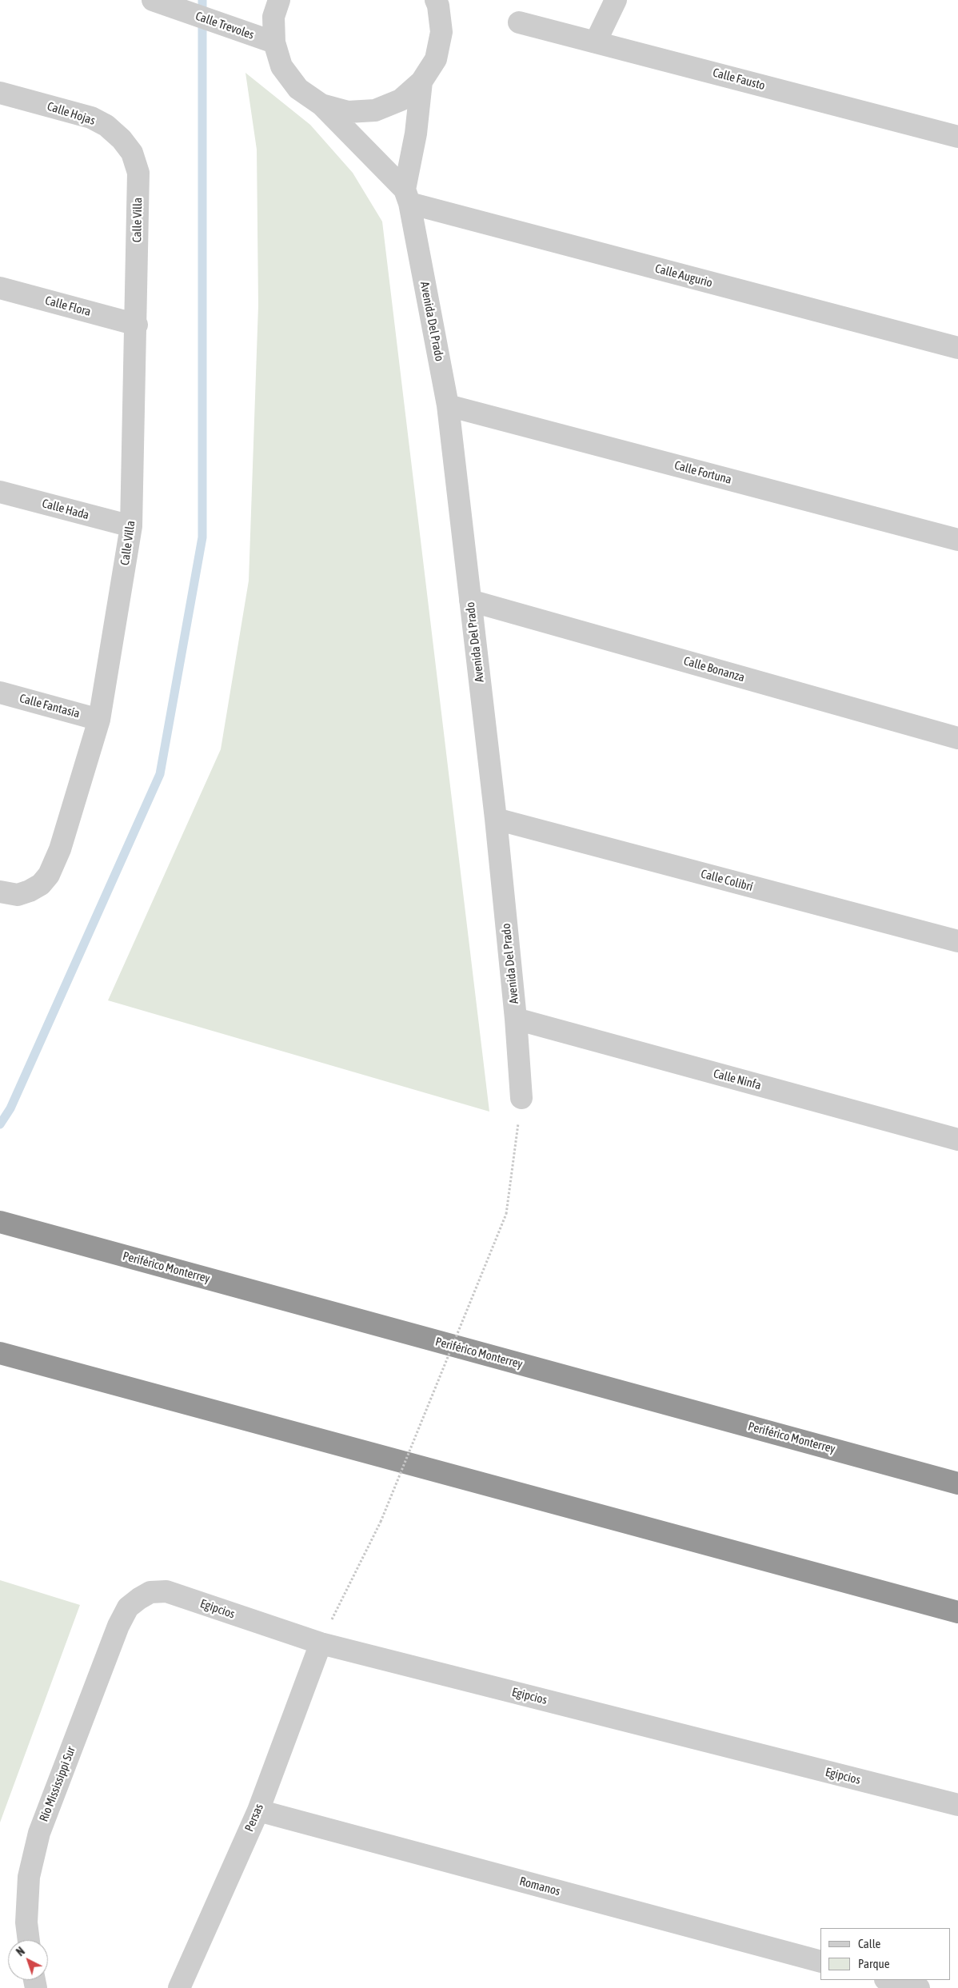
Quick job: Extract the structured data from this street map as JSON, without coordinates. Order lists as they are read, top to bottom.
{
  "streets": {
    "highway": ["Periférico Monterrey"],
    "street": [
      "Calle Trevoles",
      "Calle Fausto",
      "Calle Hojas",
      "Calle Villa",
      "Calle Augurio",
      "Calle Flora",
      "Avenida Del Prado",
      "Calle Fortuna",
      "Calle Hada",
      "Calle Bonanza",
      "Calle Fantasía",
      "Calle Colibrí",
      "Calle Ninfa",
      "Egipcios",
      "Río Mississippi Sur",
      "Persas",
      "Romanos"
    ]
  },
  "crossings": [
    ["Calle Hojas", "Calle Villa"],
    ["Calle Villa", "Calle Flora"],
    ["Calle Villa", "Calle Hada"],
    ["Calle Villa", "Calle Fantasía"],
    ["Calle Augurio", "Avenida Del Prado"],
    ["Avenida Del Prado", "Calle Fortuna"],
    ["Avenida Del Prado", "Calle Bonanza"],
    ["Avenida Del Prado", "Calle Colibrí"],
    ["Avenida Del Prado", "Calle Ninfa"],
    ["Egipcios", "Río Mississippi Sur"],
    ["Egipcios", "Persas"],
    ["Persas", "Romanos"]
  ],
  "legend": ["Calle", "Parque"],
  "north": "top left"
}
